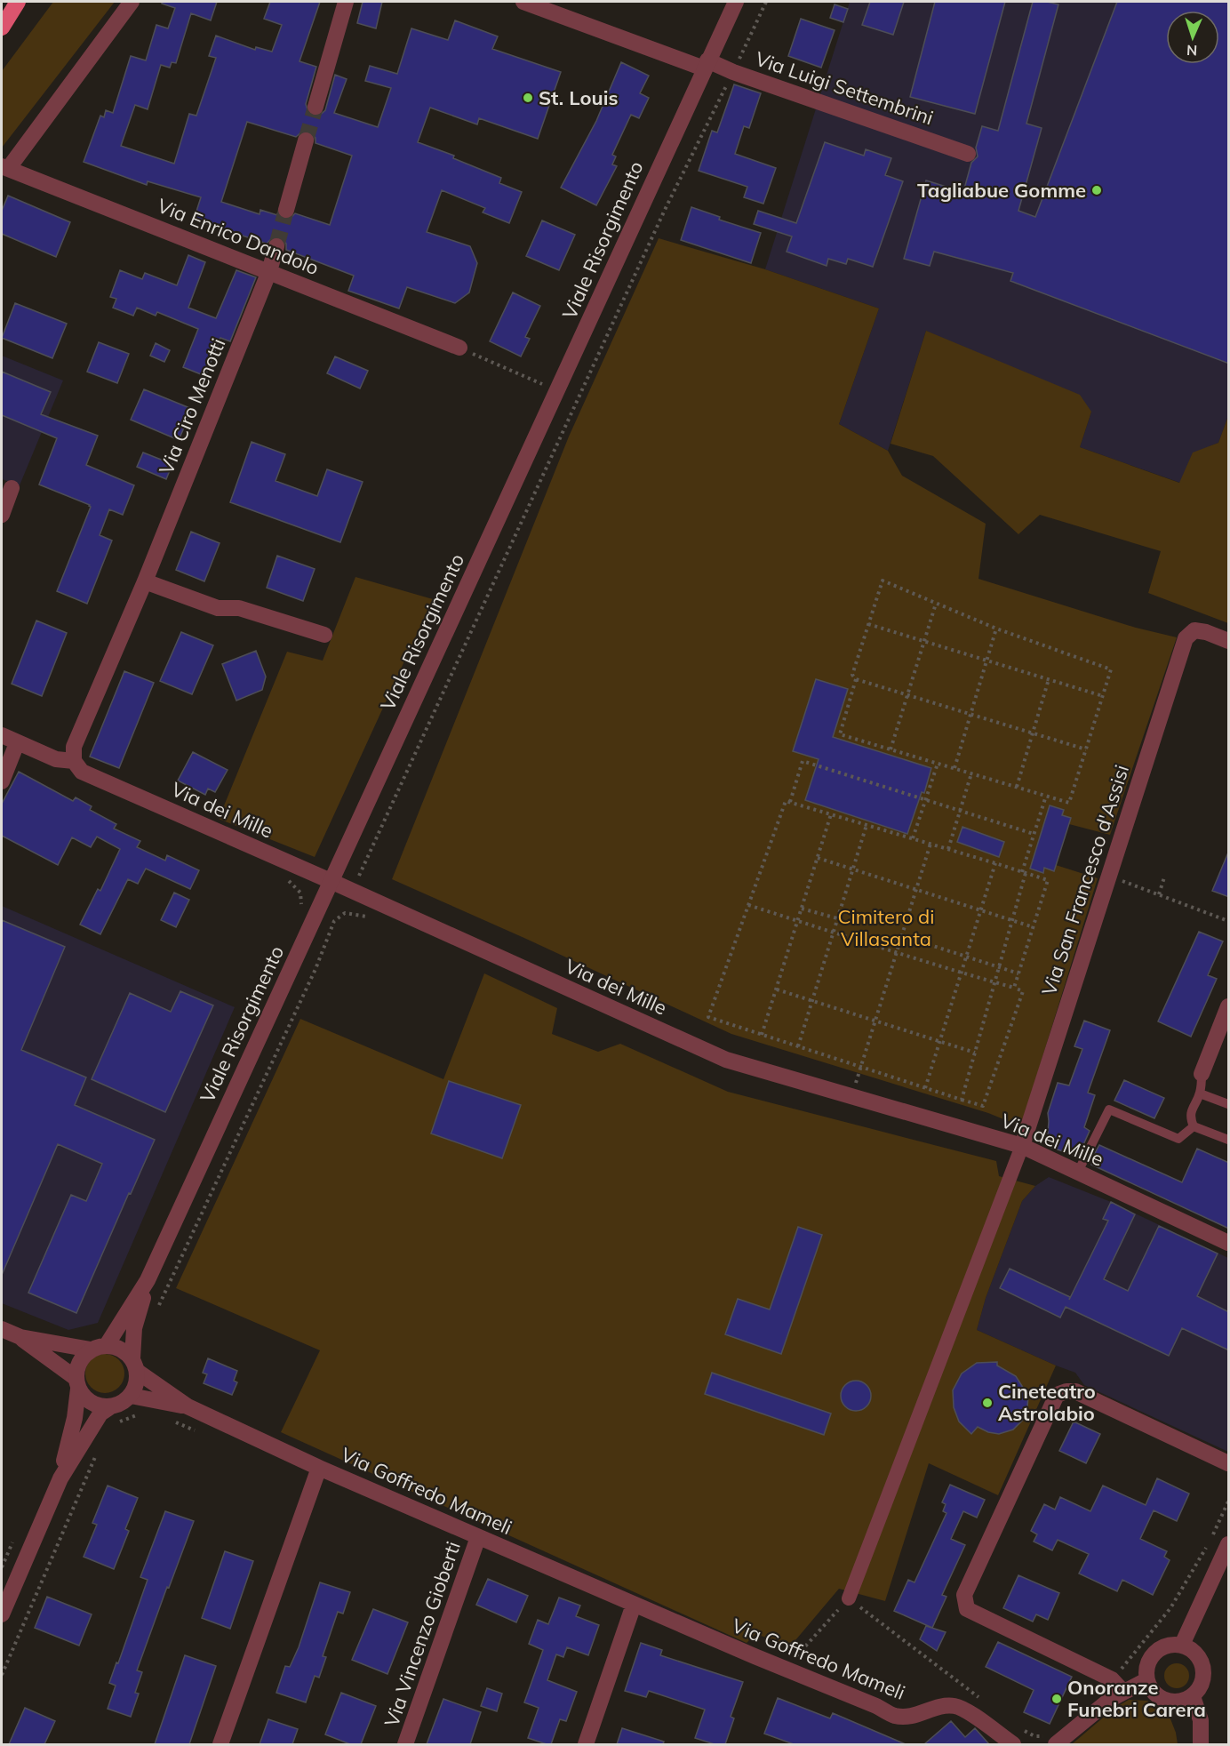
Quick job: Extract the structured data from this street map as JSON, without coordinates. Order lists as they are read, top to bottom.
{
  "streets": {
    "street": [
      "Via Luigi Settembrini",
      "Via Enrico Dandolo",
      "Viale Risorgimento",
      "Via Ciro Menotti",
      "Via dei Mille",
      "Via San Francesco d'Assisi",
      "Via Goffredo Mameli",
      "Via Vincenzo Gioberti"
    ]
  },
  "crossings": [
    ["Via Luigi Settembrini", "Viale Risorgimento"],
    ["Via Enrico Dandolo", "Via Ciro Menotti"],
    ["Viale Risorgimento", "Via dei Mille"],
    ["Viale Risorgimento", "Via Goffredo Mameli"],
    ["Via Ciro Menotti", "Via dei Mille"],
    ["Via dei Mille", "Via San Francesco d'Assisi"],
    ["Via Goffredo Mameli", "Via Vincenzo Gioberti"]
  ],
  "parks": ["Cimitero di Villasanta"],
  "places": [
    "St. Louis",
    "Tagliabue Gomme",
    "Cineteatro Astrolabio",
    "Onoranze Funebri Carera"
  ],
  "north": "bottom"
}
